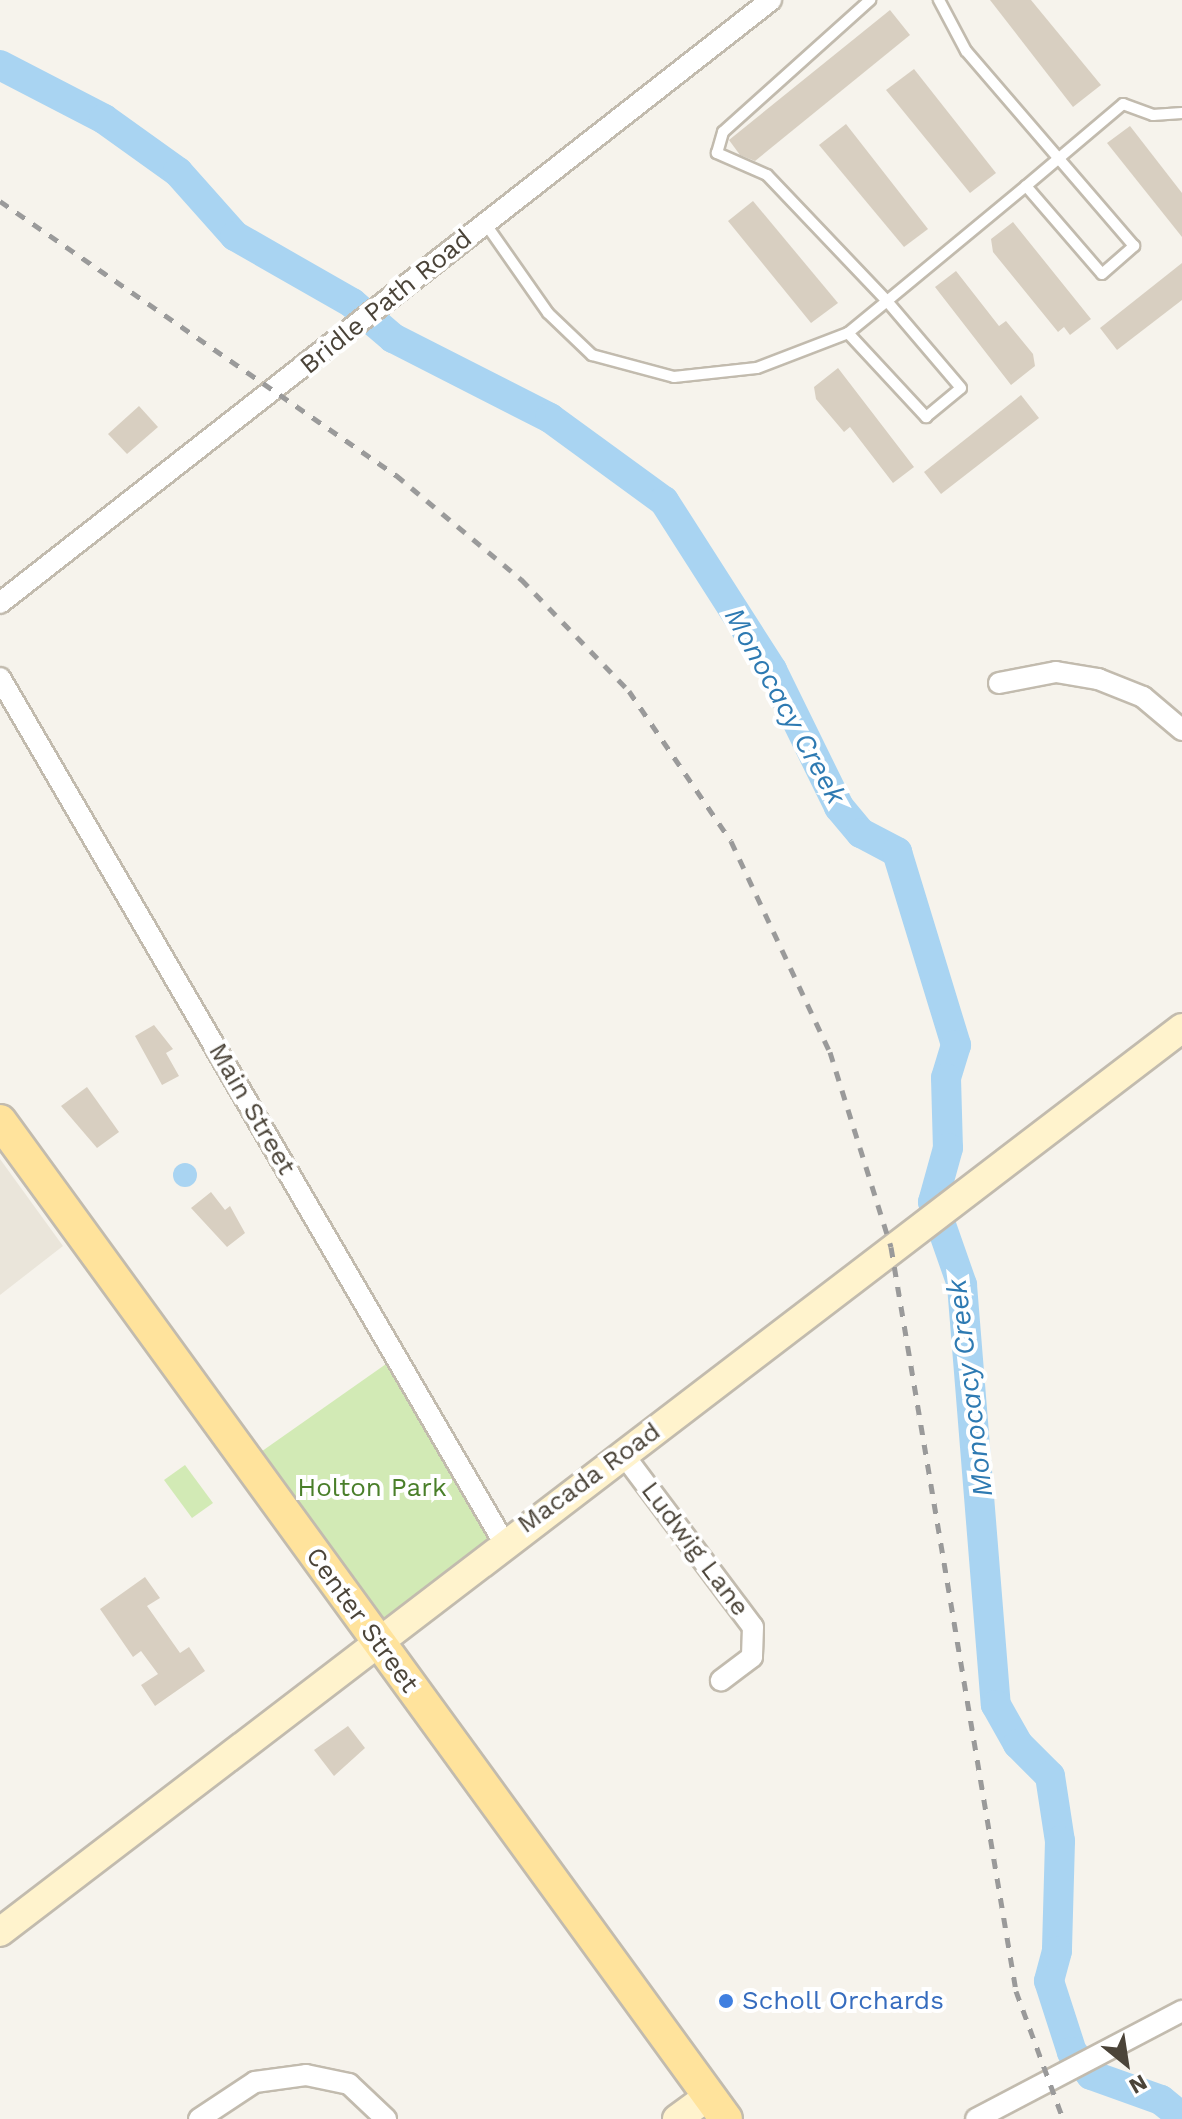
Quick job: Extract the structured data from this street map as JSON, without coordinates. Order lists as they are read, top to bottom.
{
  "streets": {
    "main road": ["Center Street"],
    "street": [
      "Bridle Path Road",
      "Main Street",
      "Macada Road",
      "Ludwig Lane"
    ]
  },
  "crossings": [
    ["Main Street", "Macada Road"],
    ["Macada Road", "Ludwig Lane"],
    ["Macada Road", "Center Street"]
  ],
  "water": ["Monocacy Creek"],
  "parks": ["Holton Park"],
  "places": ["Scholl Orchards"],
  "north": "bottom right"
}
